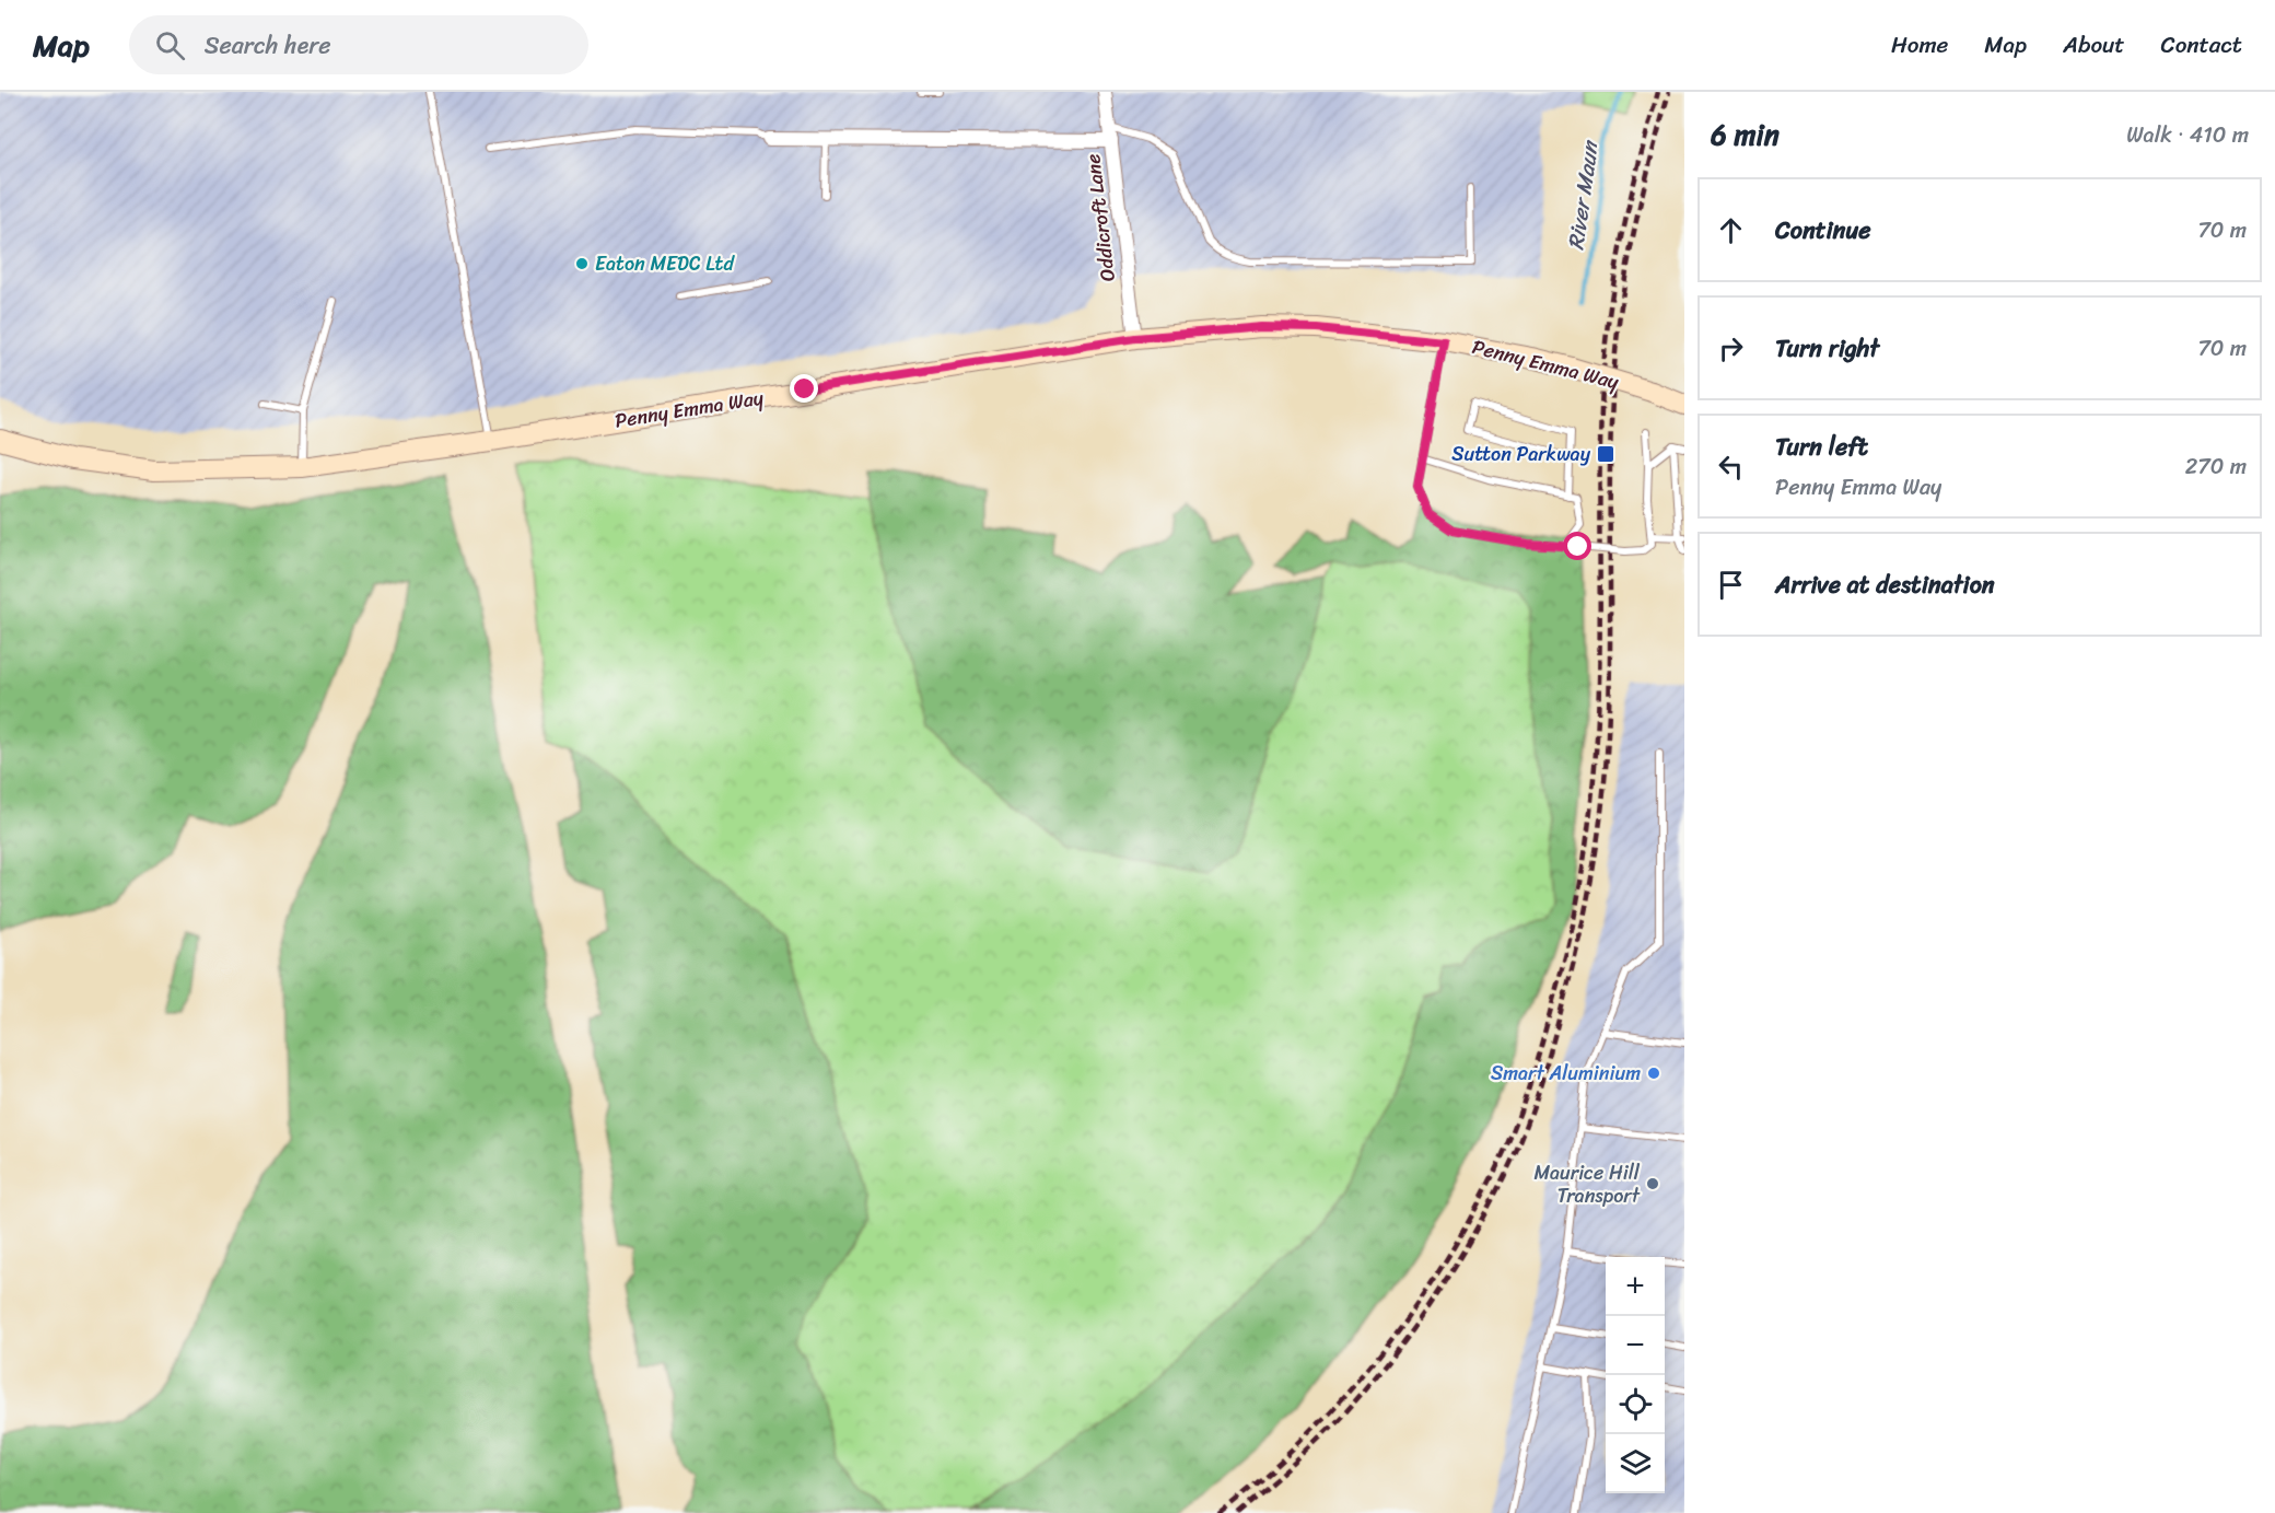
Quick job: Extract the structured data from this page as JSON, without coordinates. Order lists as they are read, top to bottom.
{
  "streets": {
    "main road": ["Penny Emma Way"],
    "street": ["Oddicroft Lane"]
  },
  "crossings": [
    ["Oddicroft Lane", "Penny Emma Way"]
  ],
  "water": ["River Maun"],
  "places": {
    "other": ["Eaton MEDC Ltd", "Smart Aluminium", "Maurice Hill Transport"],
    "transit": ["Sutton Parkway"]
  },
  "page": {
    "header": "Map",
    "search": "Search here",
    "nav": [
      "Home",
      "Map",
      "About",
      "Contact"
    ],
    "heading": ["6 min", "Walk · 410 m"],
    "list": [
      ["Continue", "70 m"],
      ["Turn right", "70 m"],
      ["Turn left", "Penny Emma Way", "270 m"],
      "Arrive at destination"
    ],
    "map_buttons": ["+", "−"]
  }
}
